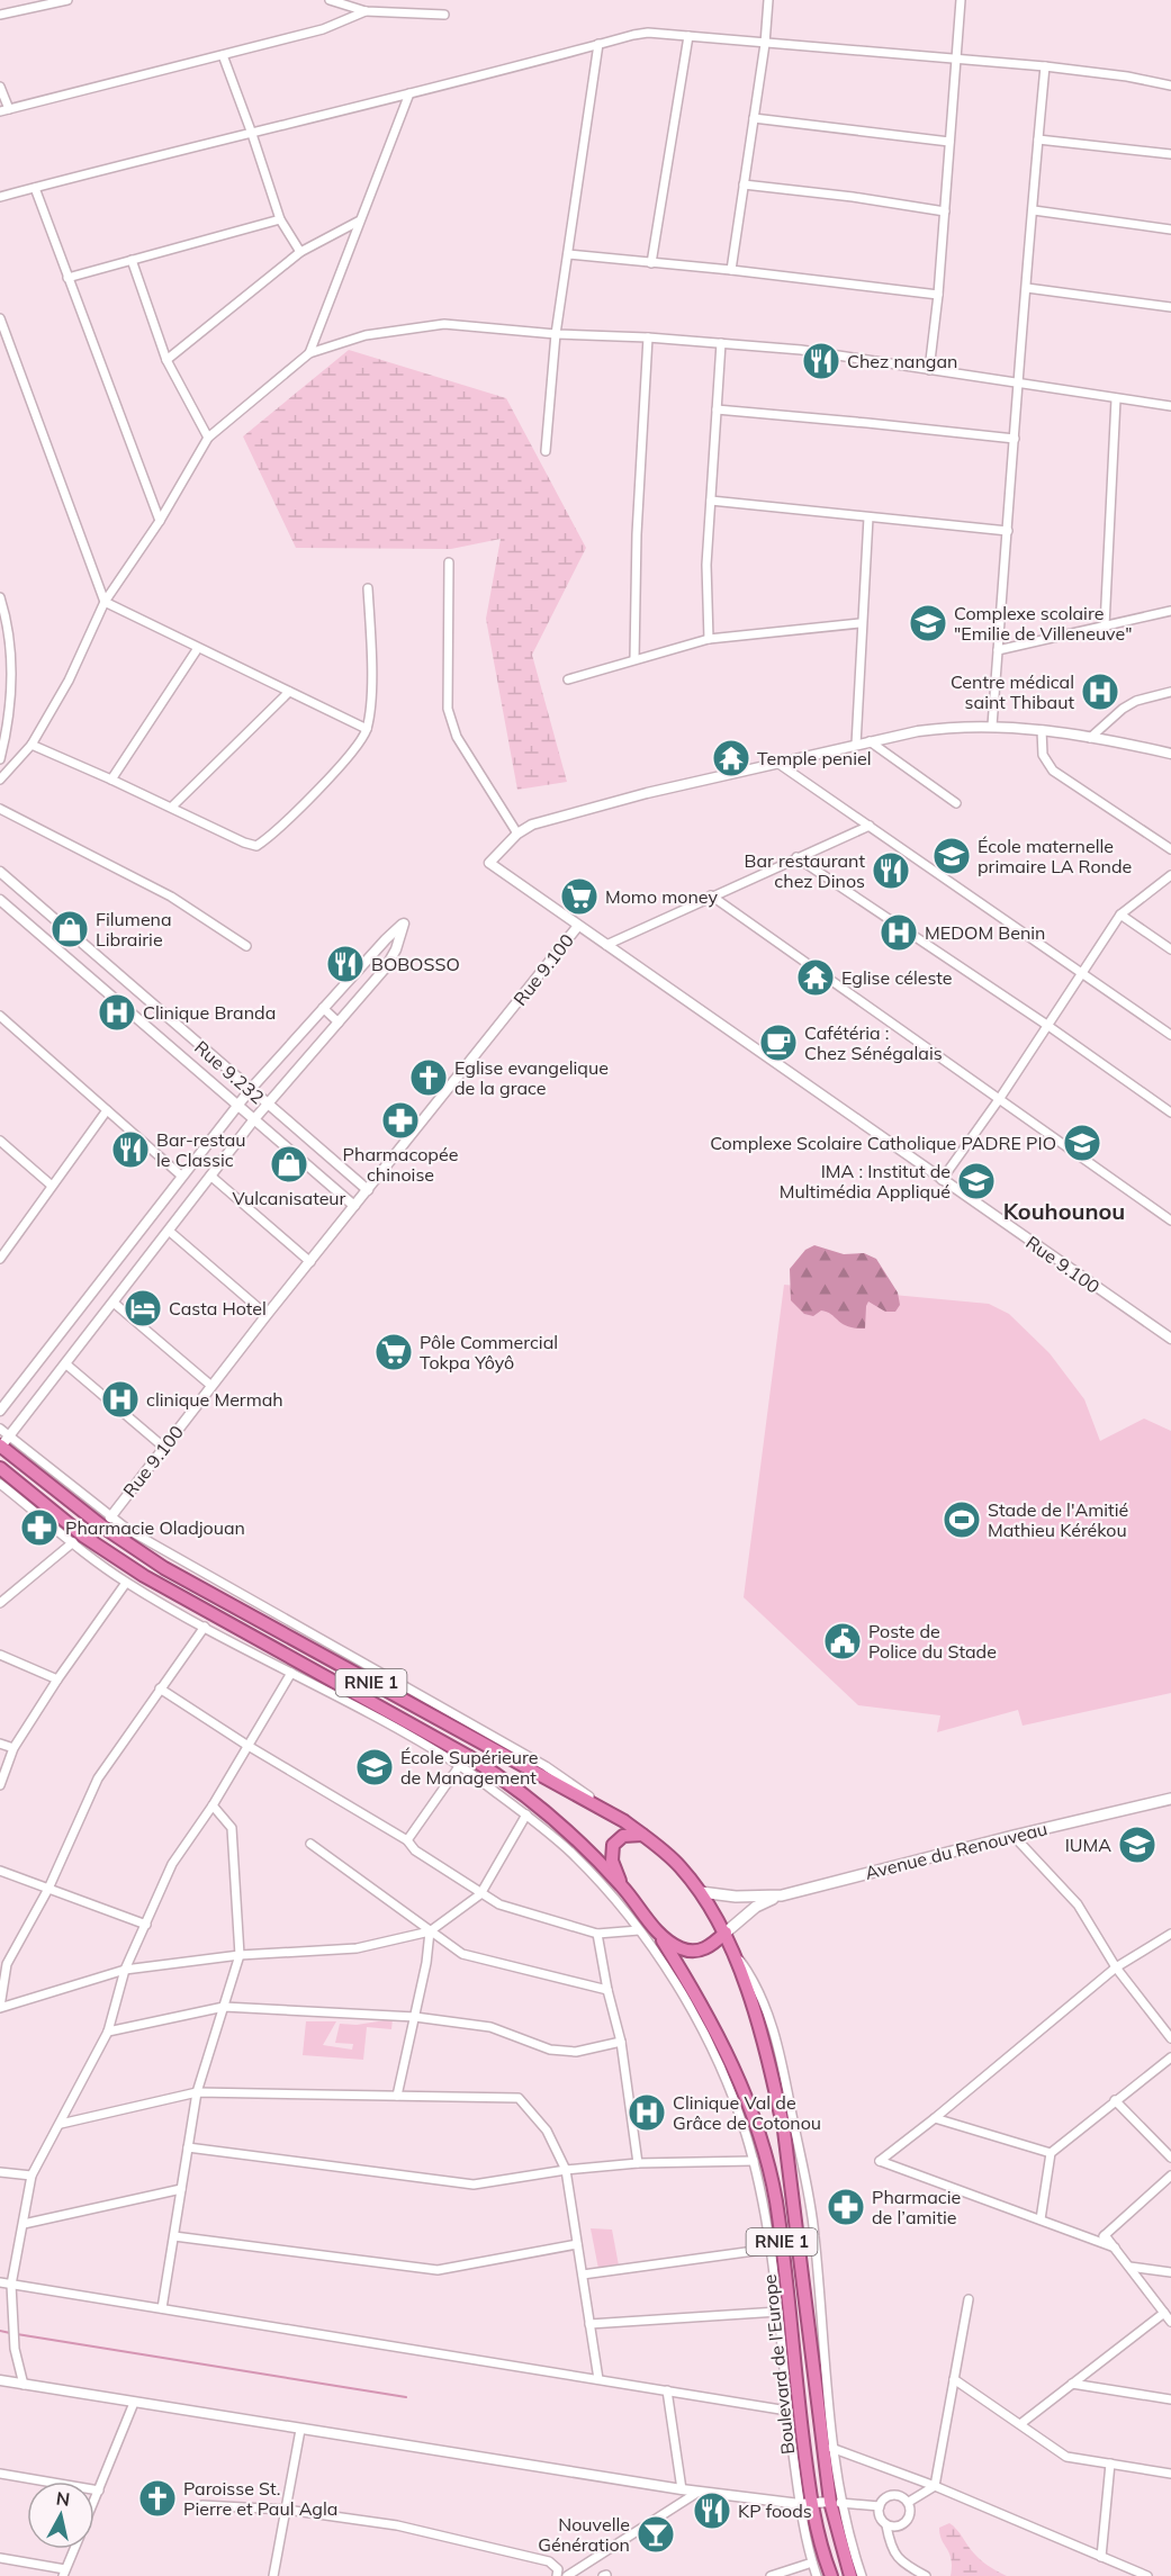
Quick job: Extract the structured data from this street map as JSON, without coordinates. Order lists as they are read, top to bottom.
{
  "streets": {
    "highway": ["RNIE 1", "Boulevard de l’Europe"],
    "main road": ["Avenue du Renouveau"],
    "street": ["Rue 9.100", "Rue 9.232"]
  },
  "crossings": [
    ["Rue 9.100", "Rue 9.232"],
    ["RNIE 1", "Avenue du Renouveau"],
    ["RNIE 1", "Boulevard de l’Europe"],
    ["Avenue du Renouveau", "Boulevard de l’Europe"]
  ],
  "districts": ["Kouhounou"],
  "places": {
    "restaurant": [
      "Chez nangan",
      "Bar restaurant chez Dinos",
      "BOBOSSO",
      "Bar-restau le Classic",
      "KP foods"
    ],
    "school or university": [
      "Complexe scolaire \"Emilie de Villeneuve\"",
      "École maternelle primaire LA Ronde",
      "Complexe Scolaire Catholique PADRE PIO",
      "IMA : Institut de Multimédia Appliqué",
      "École Supérieure de Management",
      "IUMA"
    ],
    "hospital": [
      "Centre médical saint Thibaut",
      "MEDOM Benin",
      "Clinique Branda",
      "clinique Mermah",
      "Clinique Val de Grâce de Cotonou"
    ],
    "temple": ["Temple peniel", "Eglise céleste"],
    "supermarket": ["Momo money", "Pôle Commercial Tokpa Yôyô"],
    "shop": ["Filumena Librairie", "Vulcanisateur"],
    "cafe": ["Cafétéria : Chez Sénégalais"],
    "church": ["Eglise evangelique de la grace", "Paroisse St. Pierre et Paul Agla"],
    "pharmacy": ["Pharmacopée chinoise", "Pharmacie Oladjouan", "Pharmacie de l’amitie"],
    "hotel": ["Casta Hotel"],
    "sports": ["Stade de l'Amitié Mathieu Kérékou"],
    "public building": ["Poste de Police du Stade"],
    "bar": ["Nouvelle Génération"]
  },
  "north": "top"
}
